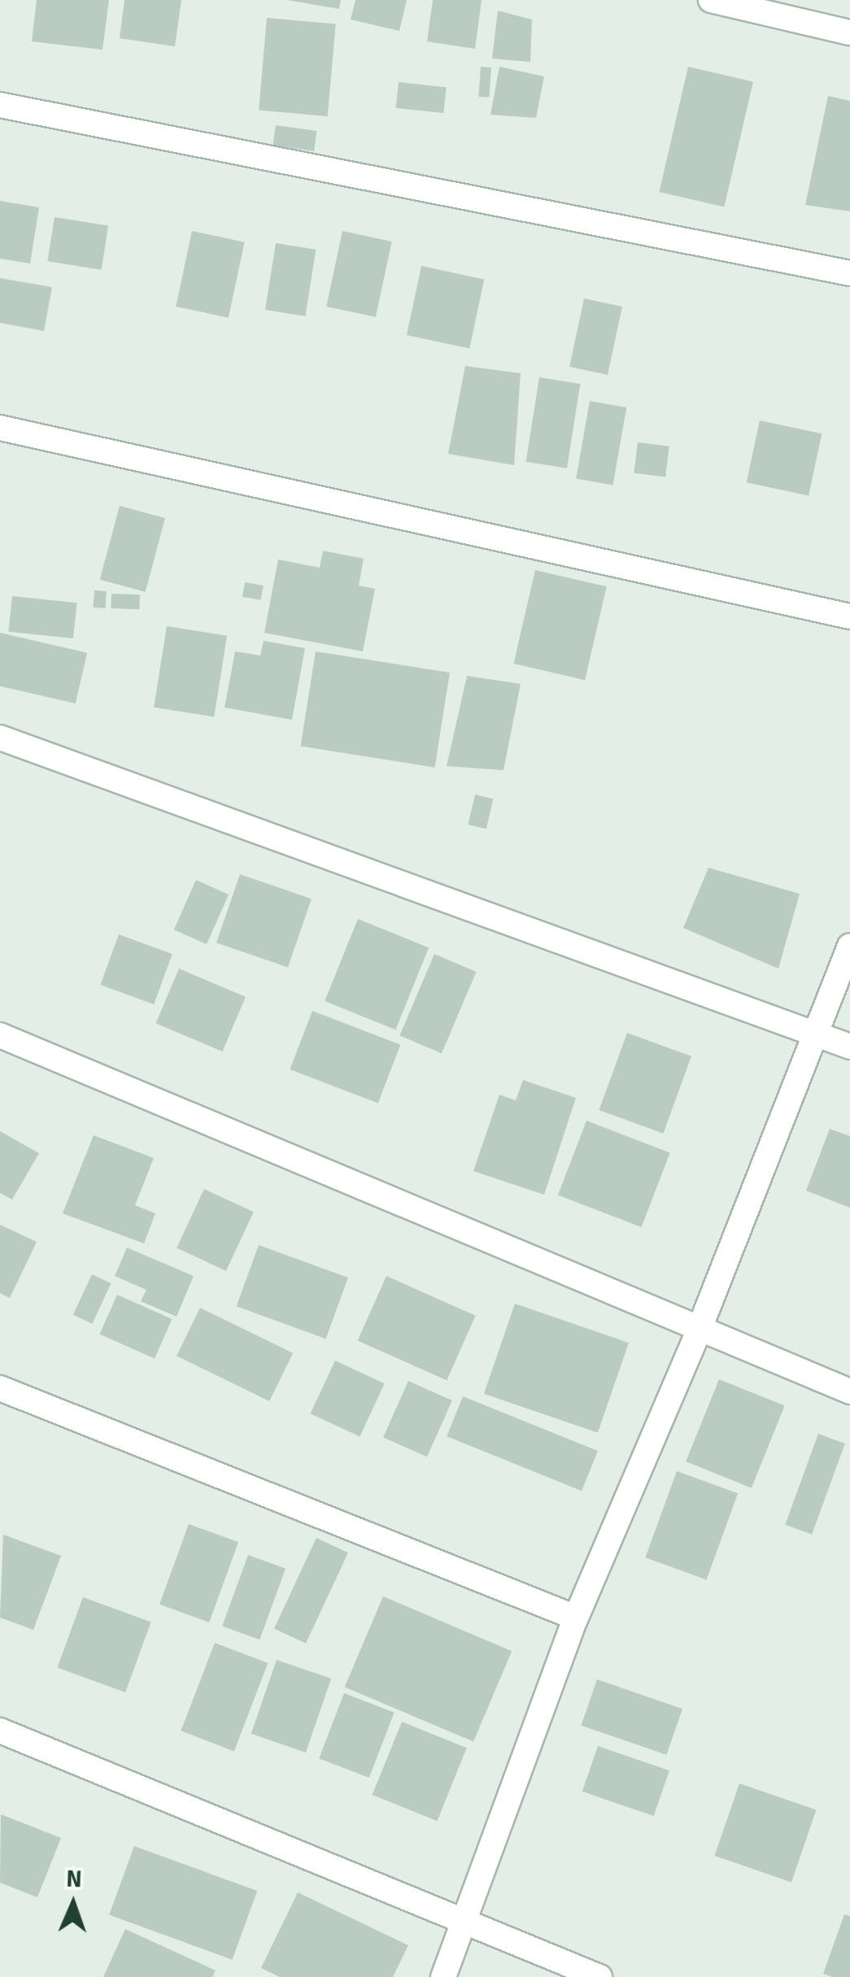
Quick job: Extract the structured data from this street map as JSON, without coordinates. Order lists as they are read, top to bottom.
{
  "north": "top"
}
